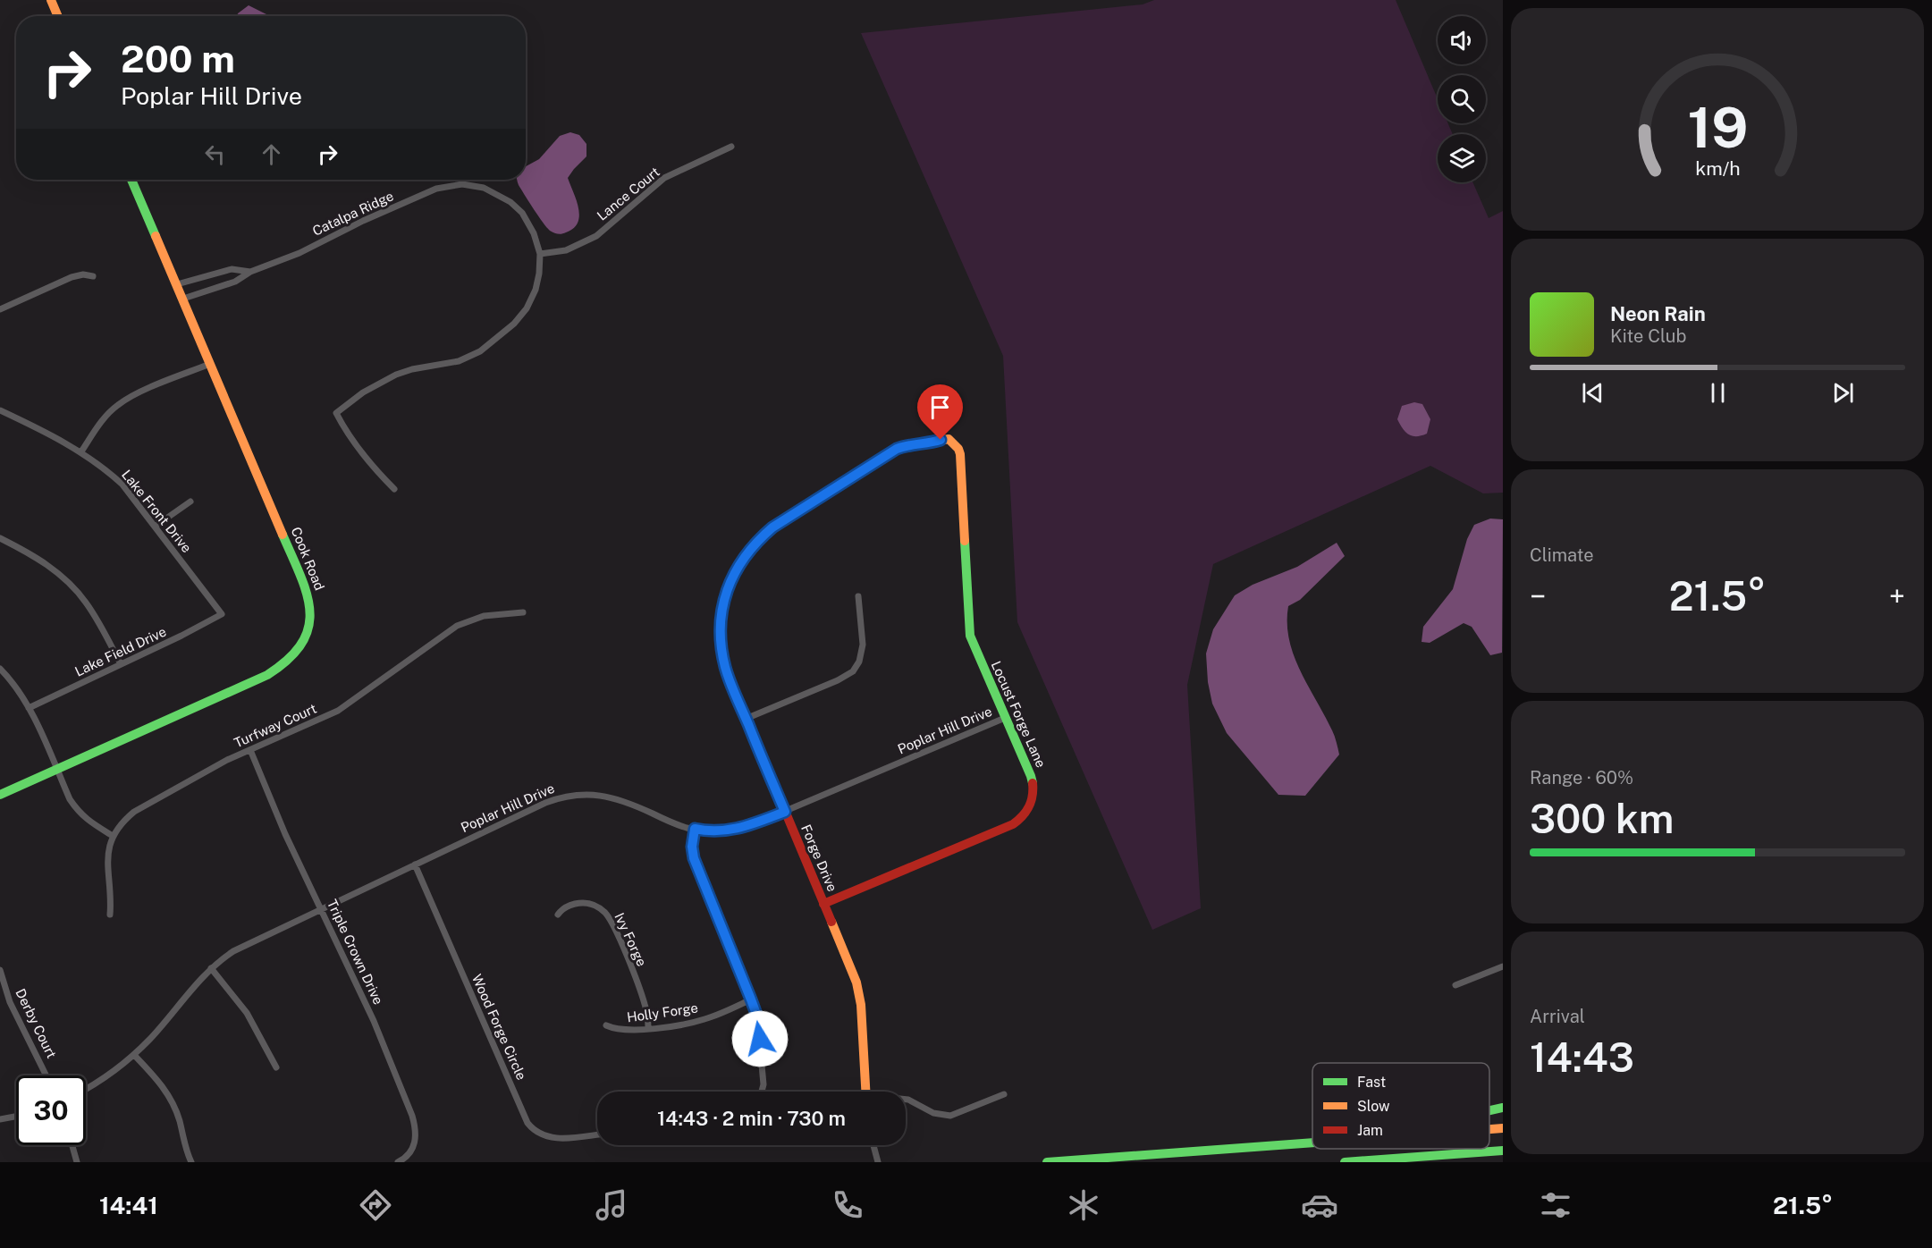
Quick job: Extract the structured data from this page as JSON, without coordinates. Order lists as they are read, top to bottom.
{
  "streets": {
    "main road": ["Cook Road", "Locust Forge Lane", "Forge Drive"],
    "street": [
      "Lance Court",
      "Catalpa Ridge",
      "Lake Front Drive",
      "Lake Field Drive",
      "Turfway Court",
      "Poplar Hill Drive",
      "Ivy Forge",
      "Triple Crown Drive",
      "Holly Forge",
      "Derby Court",
      "Wood Forge Circle"
    ]
  },
  "crossings": [
    ["Lance Court", "Catalpa Ridge"],
    ["Catalpa Ridge", "Cook Road"],
    ["Lake Front Drive", "Lake Field Drive"],
    ["Locust Forge Lane", "Poplar Hill Drive"],
    ["Locust Forge Lane", "Forge Drive"],
    ["Turfway Court", "Triple Crown Drive"],
    ["Poplar Hill Drive", "Forge Drive"],
    ["Poplar Hill Drive", "Triple Crown Drive"],
    ["Poplar Hill Drive", "Wood Forge Circle"],
    ["Ivy Forge", "Holly Forge"]
  ],
  "legend": ["Fast", "Slow", "Jam"],
  "page": {
    "turn": ["200 m", "Poplar Hill Drive"],
    "song": ["Neon Rain", "Kite Club"],
    "tile": [
      "Climate",
      ["Range · 60%", "300 km"],
      ["Arrival", "14:43"]
    ],
    "heat": ["−", "21.5°", "+"],
    "limit": "30",
    "trip": "14:43 · 2 min · 730 m",
    "tabs": ["14:41", "21.5°"],
    "gauge": ["19", "km/h"]
  }
}
